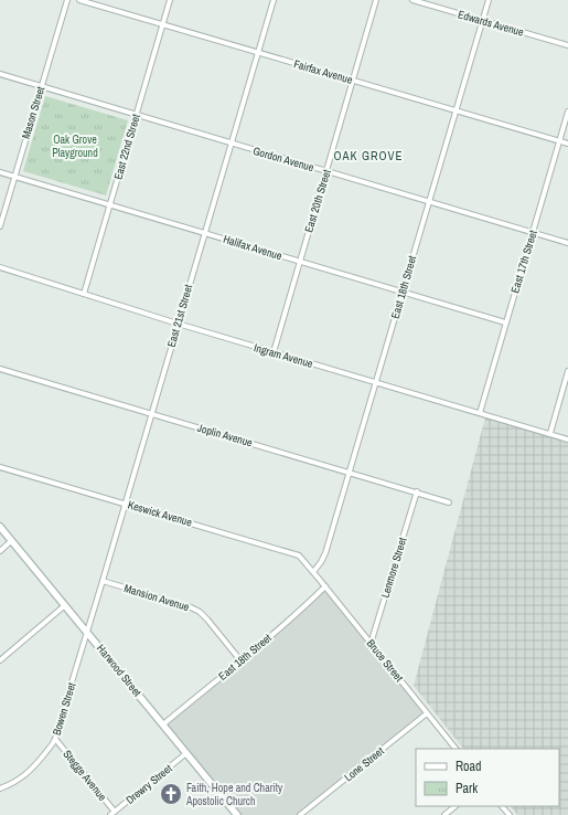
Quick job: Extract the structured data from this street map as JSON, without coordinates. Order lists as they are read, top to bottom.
{
  "streets": {
    "street": [
      "Edwards Avenue",
      "Fairfax Avenue",
      "Mason Street",
      "East 22nd Street",
      "Gordon Avenue",
      "East 20th Street",
      "Halifax Avenue",
      "East 17th Street",
      "East 18th Street",
      "East 21st Street",
      "Ingram Avenue",
      "Joplin Avenue",
      "Keswick Avenue",
      "Lenmore Street",
      "Mansion Avenue",
      "Bruce Street",
      "Harwood Street",
      "Bowen Street",
      "Lone Street",
      "Stegge Avenue",
      "Drewry Street"
    ]
  },
  "crossings": [
    ["Edwards Avenue", "East 18th Street"],
    ["Fairfax Avenue", "East 22nd Street"],
    ["Fairfax Avenue", "East 20th Street"],
    ["Fairfax Avenue", "East 17th Street"],
    ["Fairfax Avenue", "East 18th Street"],
    ["Fairfax Avenue", "East 21st Street"],
    ["Mason Street", "Gordon Avenue"],
    ["Mason Street", "Halifax Avenue"],
    ["East 22nd Street", "Gordon Avenue"],
    ["East 22nd Street", "Halifax Avenue"],
    ["East 22nd Street", "Ingram Avenue"],
    ["Gordon Avenue", "East 20th Street"],
    ["Gordon Avenue", "East 17th Street"],
    ["Gordon Avenue", "East 18th Street"],
    ["Gordon Avenue", "East 21st Street"],
    ["East 20th Street", "Halifax Avenue"],
    ["East 20th Street", "Ingram Avenue"],
    ["Halifax Avenue", "East 17th Street"],
    ["Halifax Avenue", "East 18th Street"],
    ["Halifax Avenue", "East 21st Street"],
    ["East 17th Street", "Ingram Avenue"],
    ["East 18th Street", "Ingram Avenue"],
    ["East 18th Street", "Joplin Avenue"],
    ["East 18th Street", "Keswick Avenue"],
    ["East 18th Street", "Mansion Avenue"],
    ["East 18th Street", "Bruce Street"],
    ["East 18th Street", "Harwood Street"],
    ["East 21st Street", "Ingram Avenue"],
    ["East 21st Street", "Joplin Avenue"],
    ["East 21st Street", "Keswick Avenue"],
    ["East 21st Street", "Mansion Avenue"],
    ["East 21st Street", "Harwood Street"],
    ["East 21st Street", "Bowen Street"],
    ["Joplin Avenue", "Lenmore Street"],
    ["Keswick Avenue", "Bruce Street"],
    ["Lenmore Street", "Bruce Street"],
    ["Bruce Street", "Lone Street"],
    ["Harwood Street", "Bowen Street"],
    ["Harwood Street", "Drewry Street"],
    ["Bowen Street", "Stegge Avenue"],
    ["Stegge Avenue", "Drewry Street"]
  ],
  "districts": ["OAK GROVE"],
  "parks": ["Oak Grove Playground"],
  "places": {
    "church": ["Faith, Hope and Charity Apostolic Church"]
  },
  "legend": ["Road", "Park"]
}
